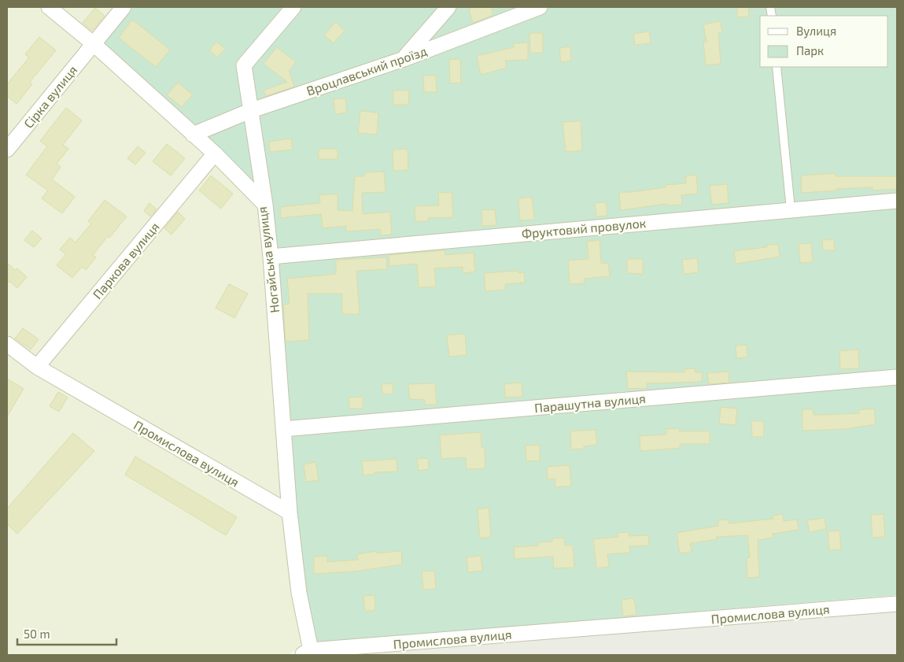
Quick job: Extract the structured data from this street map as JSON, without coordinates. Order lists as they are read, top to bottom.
{
  "streets": {
    "street": [
      "Вроцлавський проїзд",
      "Сірка вулиця",
      "Фруктовий провулок",
      "Ногайська вулиця",
      "Паркова вулиця",
      "Парашутна вулиця",
      "Промислова вулиця"
    ]
  },
  "crossings": [
    ["Вроцлавський проїзд", "Ногайська вулиця"],
    ["Сірка вулиця", "Ногайська вулиця"],
    ["Фруктовий провулок", "Ногайська вулиця"],
    ["Ногайська вулиця", "Паркова вулиця"],
    ["Ногайська вулиця", "Парашутна вулиця"],
    ["Ногайська вулиця", "Промислова вулиця"],
    ["Паркова вулиця", "Промислова вулиця"]
  ],
  "legend": ["Вулиця", "Парк"],
  "scale_bar": "50 m"
}
